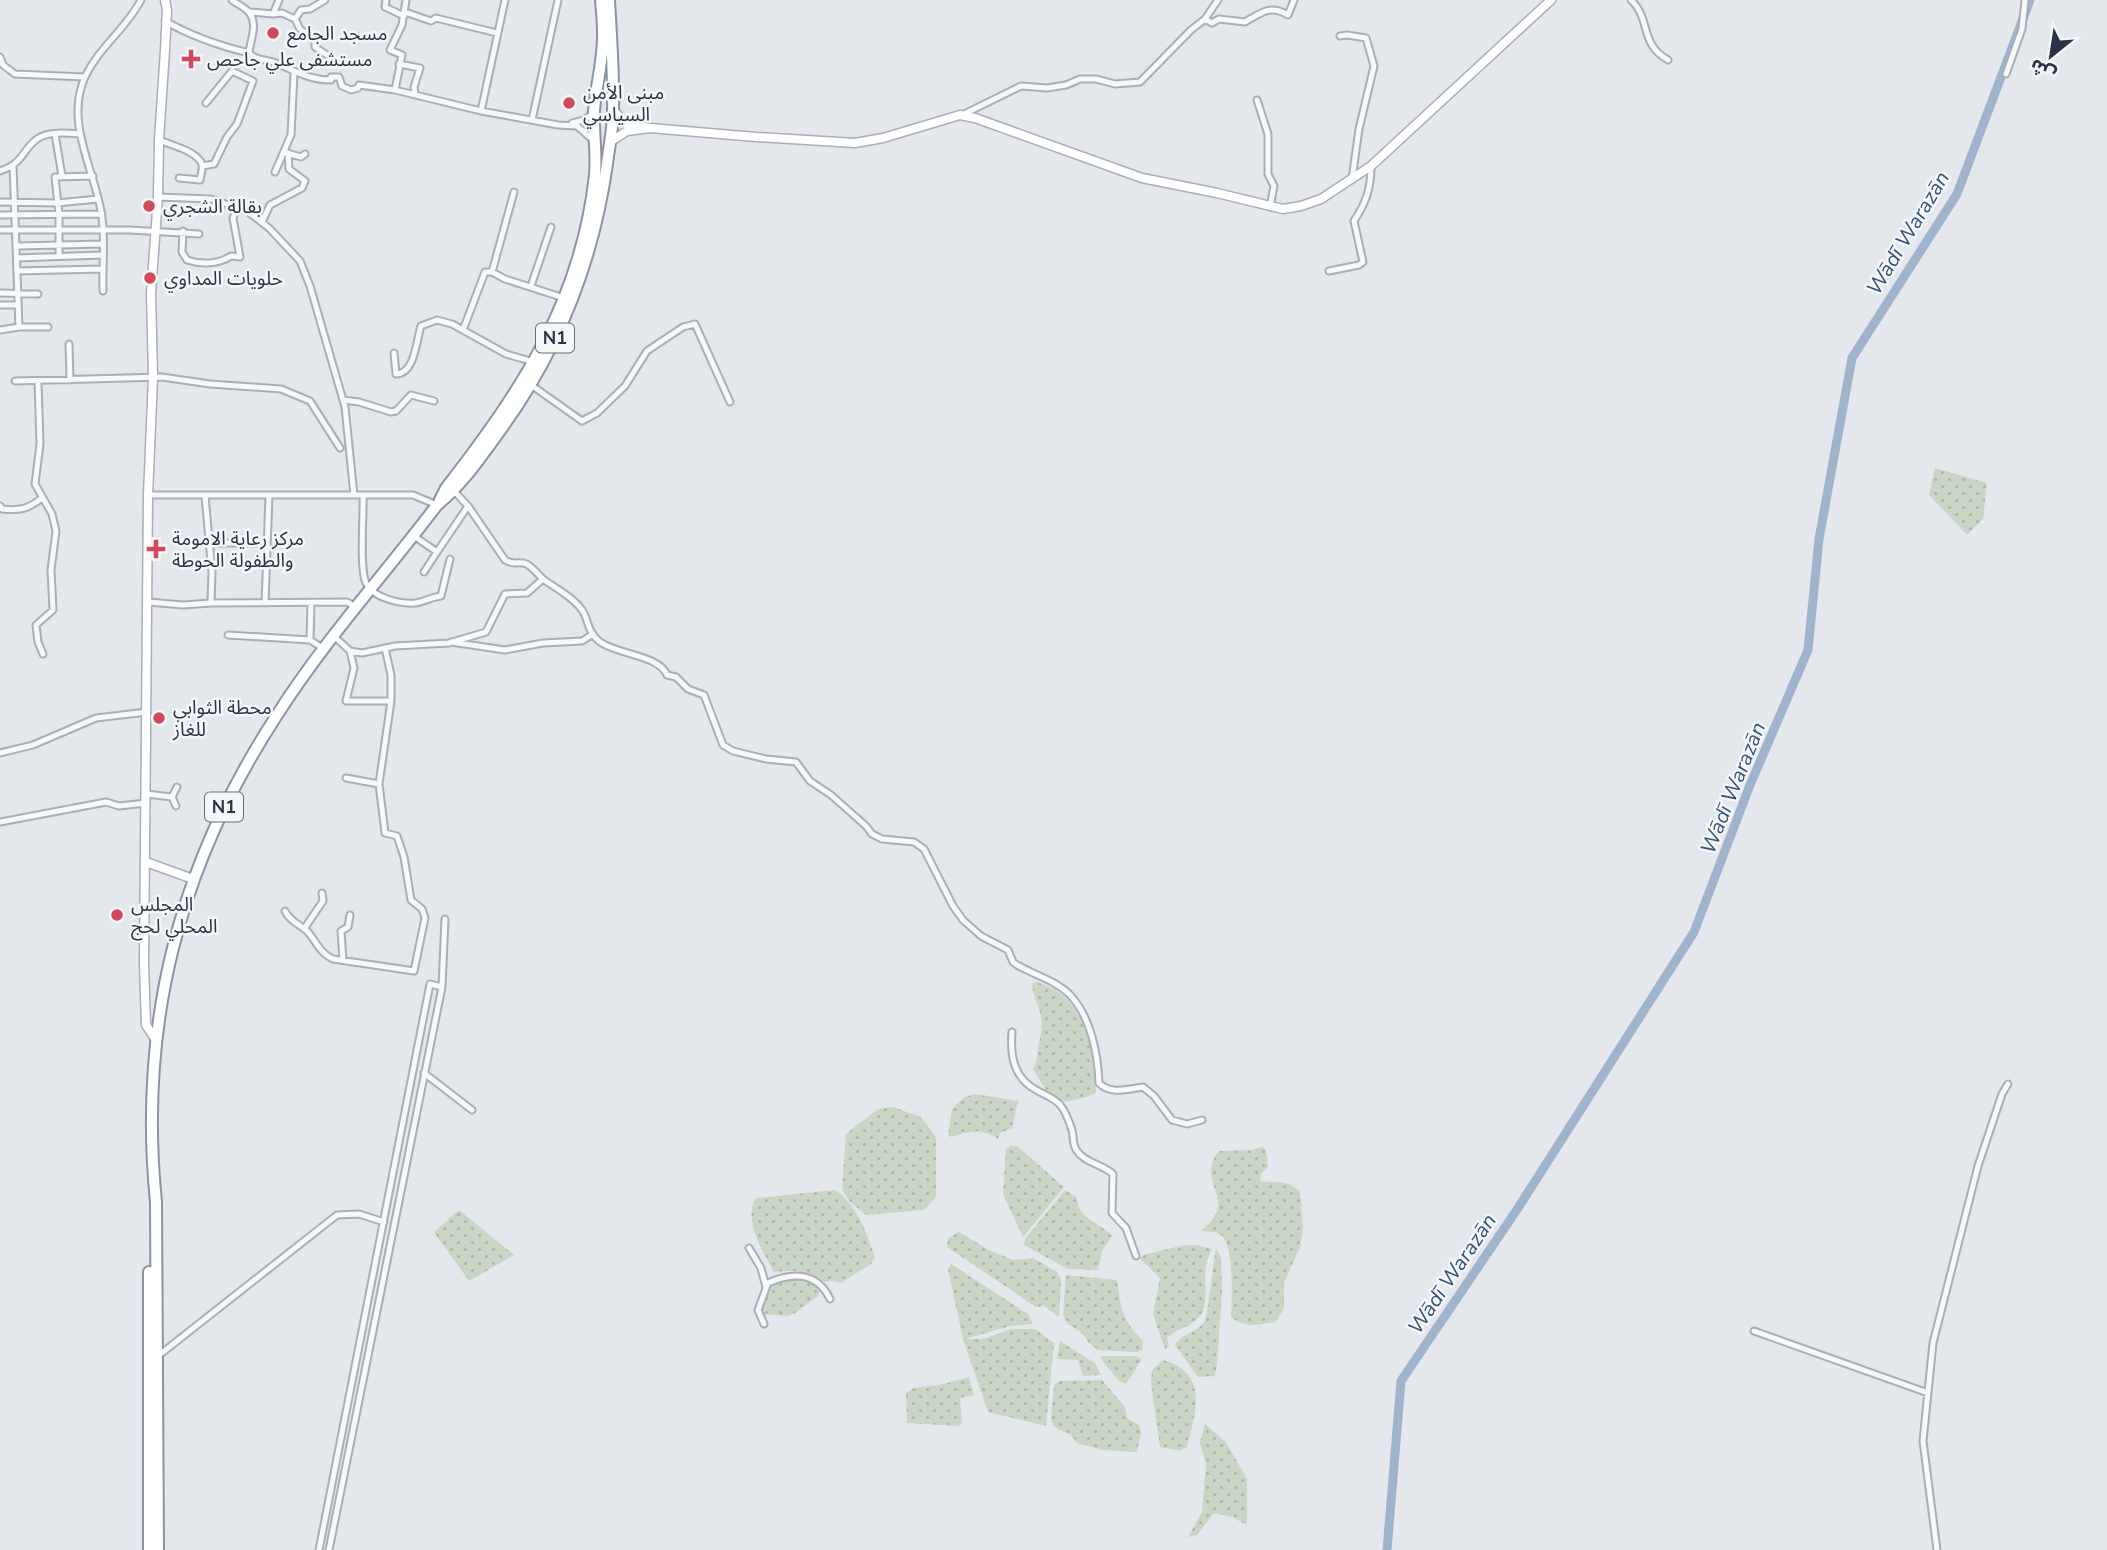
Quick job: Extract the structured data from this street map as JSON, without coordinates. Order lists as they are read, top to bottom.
{
  "streets": {
    "highway": ["N1"]
  },
  "water": ["Wādī Warazān"],
  "places": {
    "other": [
      "مسجد الجامع",
      "مبنى الأمن السياسي",
      "بقالة الشجري",
      "حلويات المداوي",
      "محطة الثوابي للغاز",
      "المجلس المحلي لحج"
    ],
    "health": ["مستشفى علي جاحص", "مركز رعاية الامومة والطفولة الحوطة"]
  },
  "north": "bottom left"
}
